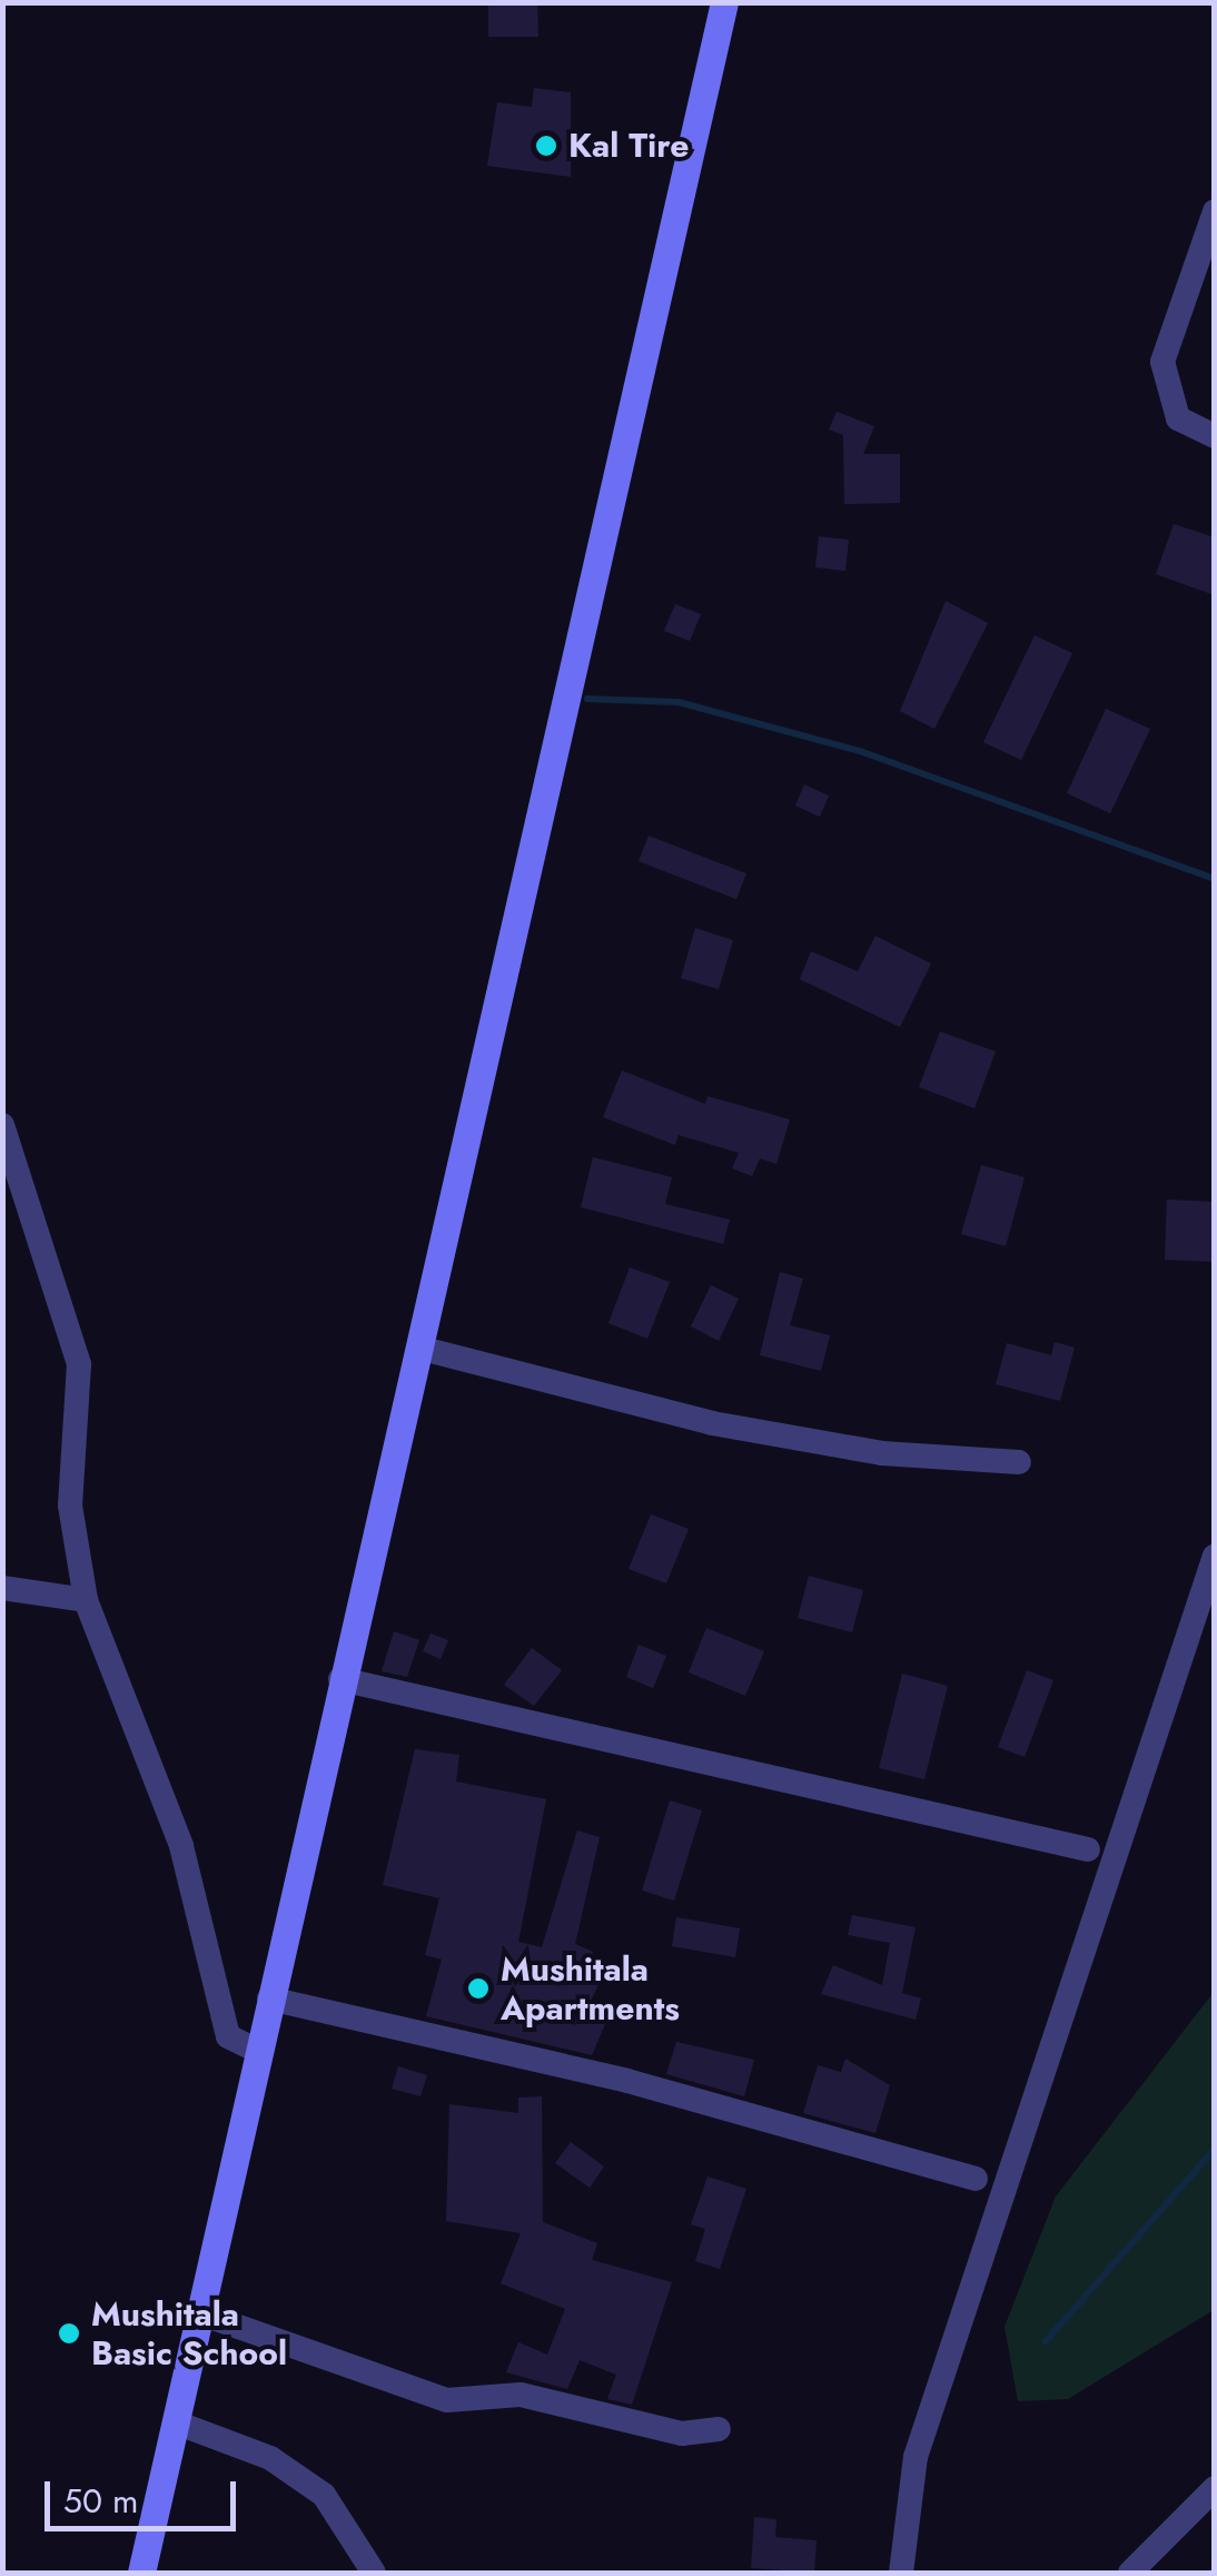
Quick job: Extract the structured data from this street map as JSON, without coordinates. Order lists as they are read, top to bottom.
{
  "places": ["Kal Tire", "Mushitala Apartments", "Mushitala Basic School"],
  "scale_bar": "50 m"
}
